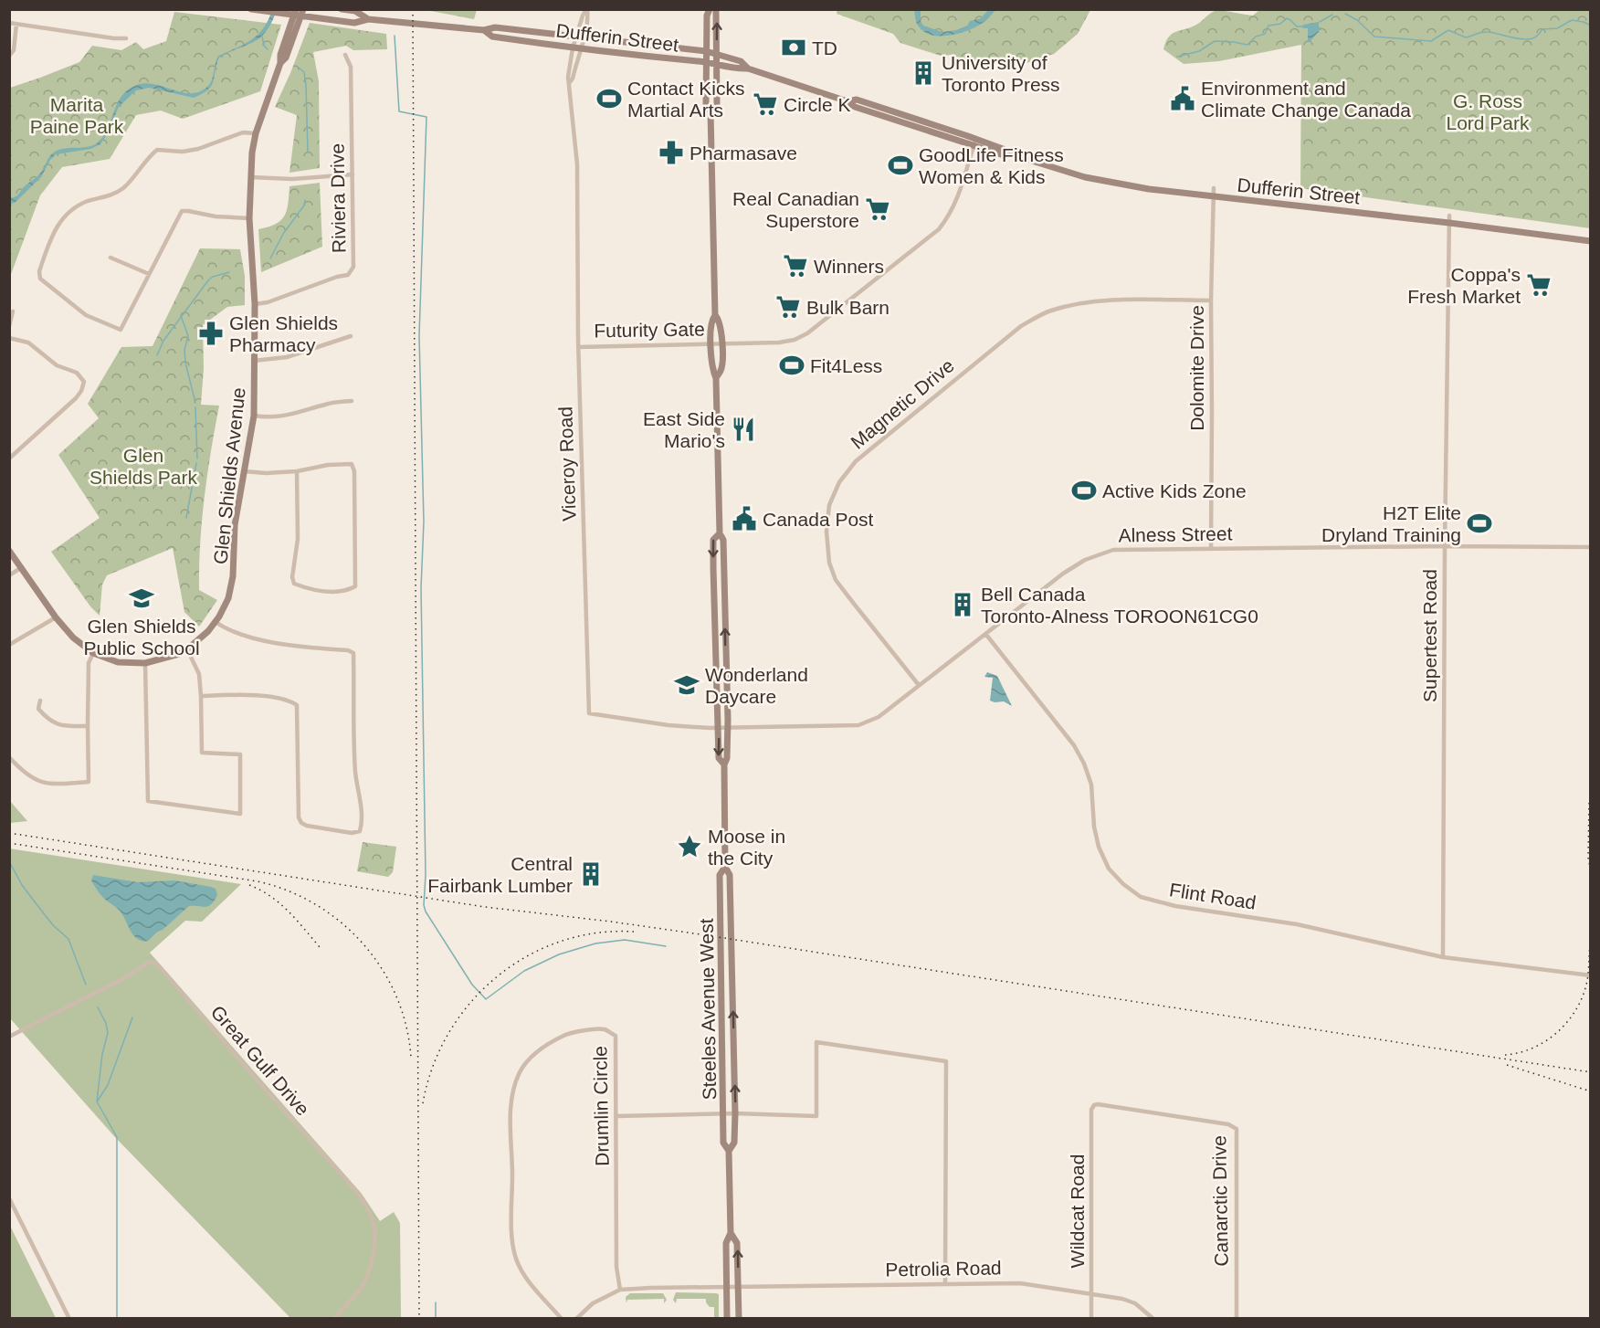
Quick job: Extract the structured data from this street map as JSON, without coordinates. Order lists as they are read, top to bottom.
{
  "streets": {
    "main road": ["Dufferin Street", "Glen Shields Avenue", "Steeles Avenue West"],
    "street": [
      "Riviera Drive",
      "Futurity Gate",
      "Dolomite Drive",
      "Magnetic Drive",
      "Viceroy Road",
      "Alness Street",
      "Supertest Road",
      "Flint Road",
      "Great Gulf Drive",
      "Drumlin Circle",
      "Canarctic Drive",
      "Wildcat Road",
      "Petrolia Road"
    ]
  },
  "crossings": [
    ["Dufferin Street", "Futurity Gate"],
    ["Dufferin Street", "Dolomite Drive"],
    ["Dufferin Street", "Viceroy Road"],
    ["Dufferin Street", "Glen Shields Avenue"],
    ["Dufferin Street", "Supertest Road"],
    ["Dufferin Street", "Steeles Avenue West"],
    ["Riviera Drive", "Glen Shields Avenue"],
    ["Futurity Gate", "Viceroy Road"],
    ["Futurity Gate", "Steeles Avenue West"],
    ["Dolomite Drive", "Magnetic Drive"],
    ["Dolomite Drive", "Alness Street"],
    ["Magnetic Drive", "Alness Street"],
    ["Viceroy Road", "Alness Street"],
    ["Viceroy Road", "Steeles Avenue West"],
    ["Alness Street", "Supertest Road"],
    ["Alness Street", "Flint Road"],
    ["Alness Street", "Steeles Avenue West"],
    ["Supertest Road", "Flint Road"],
    ["Steeles Avenue West", "Petrolia Road"],
    ["Drumlin Circle", "Petrolia Road"],
    ["Canarctic Drive", "Wildcat Road"],
    ["Wildcat Road", "Petrolia Road"]
  ],
  "parks": ["G. Ross Lord Park", "Marita Paine Park", "Glen Shields Park"],
  "places": {
    "bank": ["TD"],
    "building": ["University of Toronto Press", "Bell Canada Toronto-Alness TOROON61CG0", "Central Fairbank Lumber"],
    "sports": [
      "Contact Kicks Martial Arts",
      "GoodLife Fitness Women & Kids",
      "Fit4Less",
      "Active Kids Zone",
      "H2T Elite Dryland Training"
    ],
    "public building": ["Environment and Climate Change Canada", "Canada Post"],
    "supermarket": [
      "Circle K",
      "Real Canadian Superstore",
      "Winners",
      "Coppa's Fresh Market",
      "Bulk Barn"
    ],
    "pharmacy": ["Pharmasave", "Glen Shields Pharmacy"],
    "restaurant": ["East Side Mario's"],
    "school or university": ["Glen Shields Public School", "Wonderland Daycare"],
    "place": ["Moose in the City"]
  }
}
